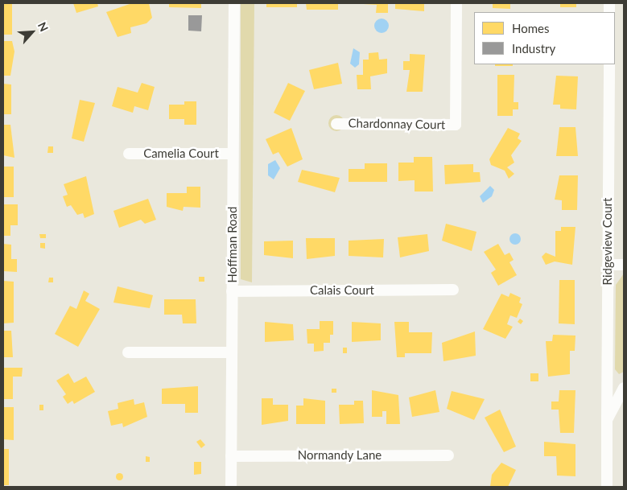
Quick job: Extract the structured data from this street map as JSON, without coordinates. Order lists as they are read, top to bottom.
{
  "streets": {
    "street": [
      "Chardonnay Court",
      "Camelia Court",
      "Ridgeview Court",
      "Hoffman Road",
      "Calais Court",
      "Normandy Lane"
    ]
  },
  "crossings": [
    ["Camelia Court", "Hoffman Road"],
    ["Hoffman Road", "Calais Court"],
    ["Hoffman Road", "Normandy Lane"]
  ],
  "legend": ["Homes", "Industry"],
  "north": "top right"
}
